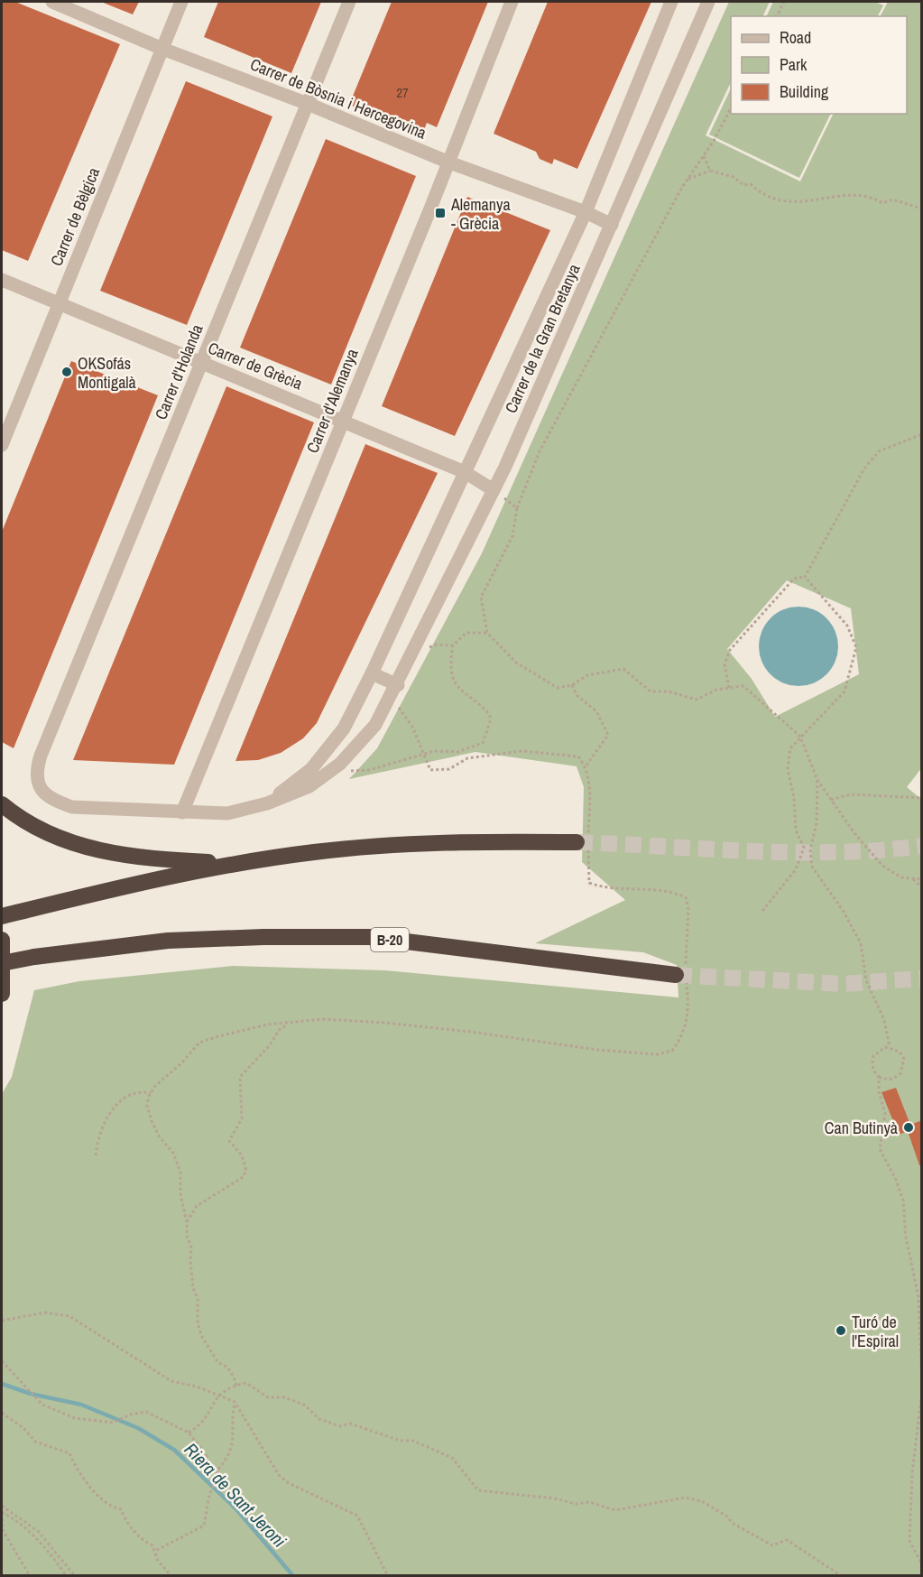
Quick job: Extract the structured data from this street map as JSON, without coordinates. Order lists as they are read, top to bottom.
{
  "streets": {
    "highway": ["B-20"],
    "street": [
      "Carrer de Bòsnia i Hercegovina",
      "Carrer de Bèlgica",
      "Carrer de la Gran Bretanya",
      "Carrer de Grècia",
      "Carrer d'Holanda",
      "Carrer d'Alemanya"
    ]
  },
  "crossings": [
    ["Carrer de Bòsnia i Hercegovina", "Carrer de Bèlgica"],
    ["Carrer de Bòsnia i Hercegovina", "Carrer de la Gran Bretanya"],
    ["Carrer de Bòsnia i Hercegovina", "Carrer d'Holanda"],
    ["Carrer de Bòsnia i Hercegovina", "Carrer d'Alemanya"],
    ["Carrer de Bèlgica", "Carrer de Grècia"],
    ["Carrer de la Gran Bretanya", "Carrer de Grècia"],
    ["Carrer de la Gran Bretanya", "Carrer d'Holanda"],
    ["Carrer de la Gran Bretanya", "Carrer d'Alemanya"],
    ["Carrer de Grècia", "Carrer d'Holanda"],
    ["Carrer de Grècia", "Carrer d'Alemanya"]
  ],
  "water": ["Riera de Sant Jeroni"],
  "places": {
    "transit": ["Alemanya - Grècia"],
    "other": ["OKSofás Montigalà", "Can Butinyà", "Turó de l'Espiral"]
  },
  "house_numbers": ["27"],
  "legend": ["Road", "Park", "Building"]
}
